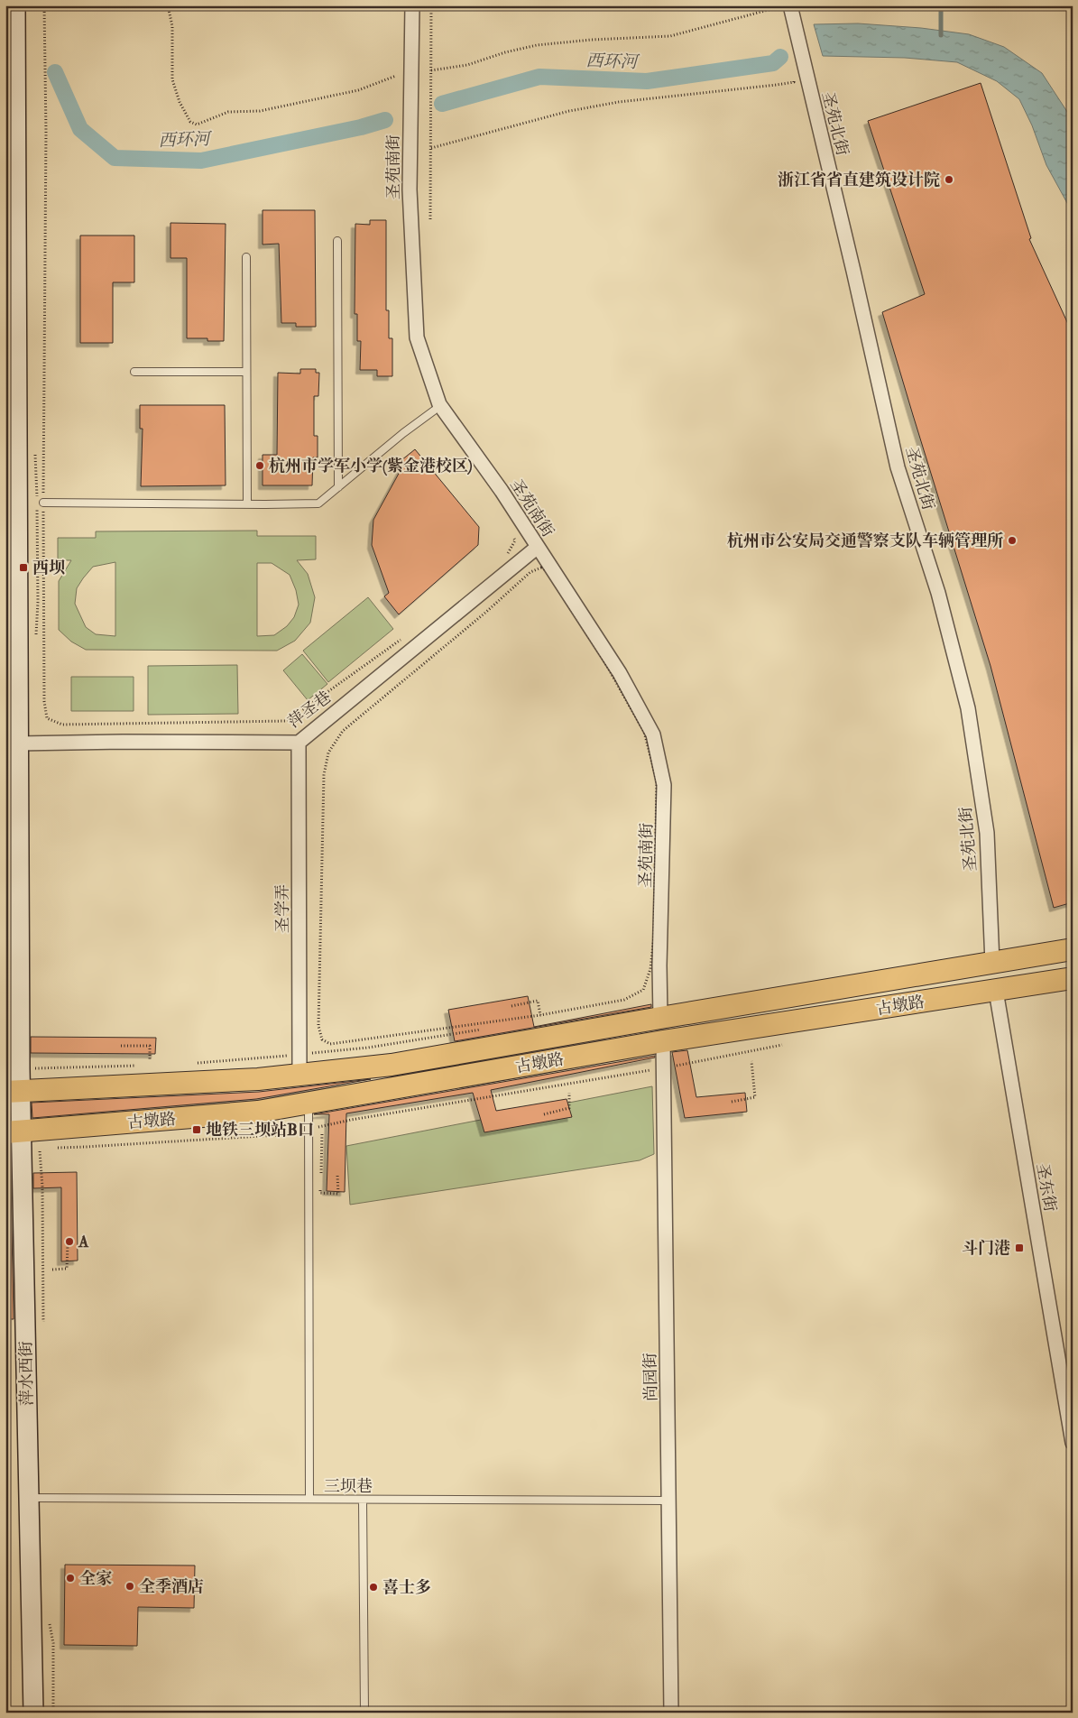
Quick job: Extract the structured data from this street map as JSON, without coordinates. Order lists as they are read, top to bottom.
{
  "streets": {
    "main road": ["古墩路", "萍水西街"],
    "street": [
      "圣苑北街",
      "圣苑南街",
      "萍圣巷",
      "圣学弄",
      "圣东街",
      "尚园街"
    ],
    "lane": ["三坝巷"]
  },
  "crossings": [
    ["圣苑北街", "古墩路"],
    ["圣苑南街", "萍圣巷"],
    ["圣苑南街", "古墩路"],
    ["萍圣巷", "圣学弄"],
    ["萍圣巷", "萍水西街"],
    ["圣学弄", "古墩路"],
    ["古墩路", "圣东街"],
    ["古墩路", "萍水西街"],
    ["古墩路", "尚园街"],
    ["萍水西街", "三坝巷"],
    ["尚园街", "三坝巷"]
  ],
  "water": ["西环河"],
  "places": {
    "other": [
      "浙江省省直建筑设计院",
      "杭州市学军小学(紫金港校区)",
      "杭州市公安局交通警察支队车辆管理所",
      "A",
      "全家",
      "全季酒店",
      "喜士多"
    ],
    "transit": ["西坝", "地铁三坝站B口", "斗门港"]
  }
}
